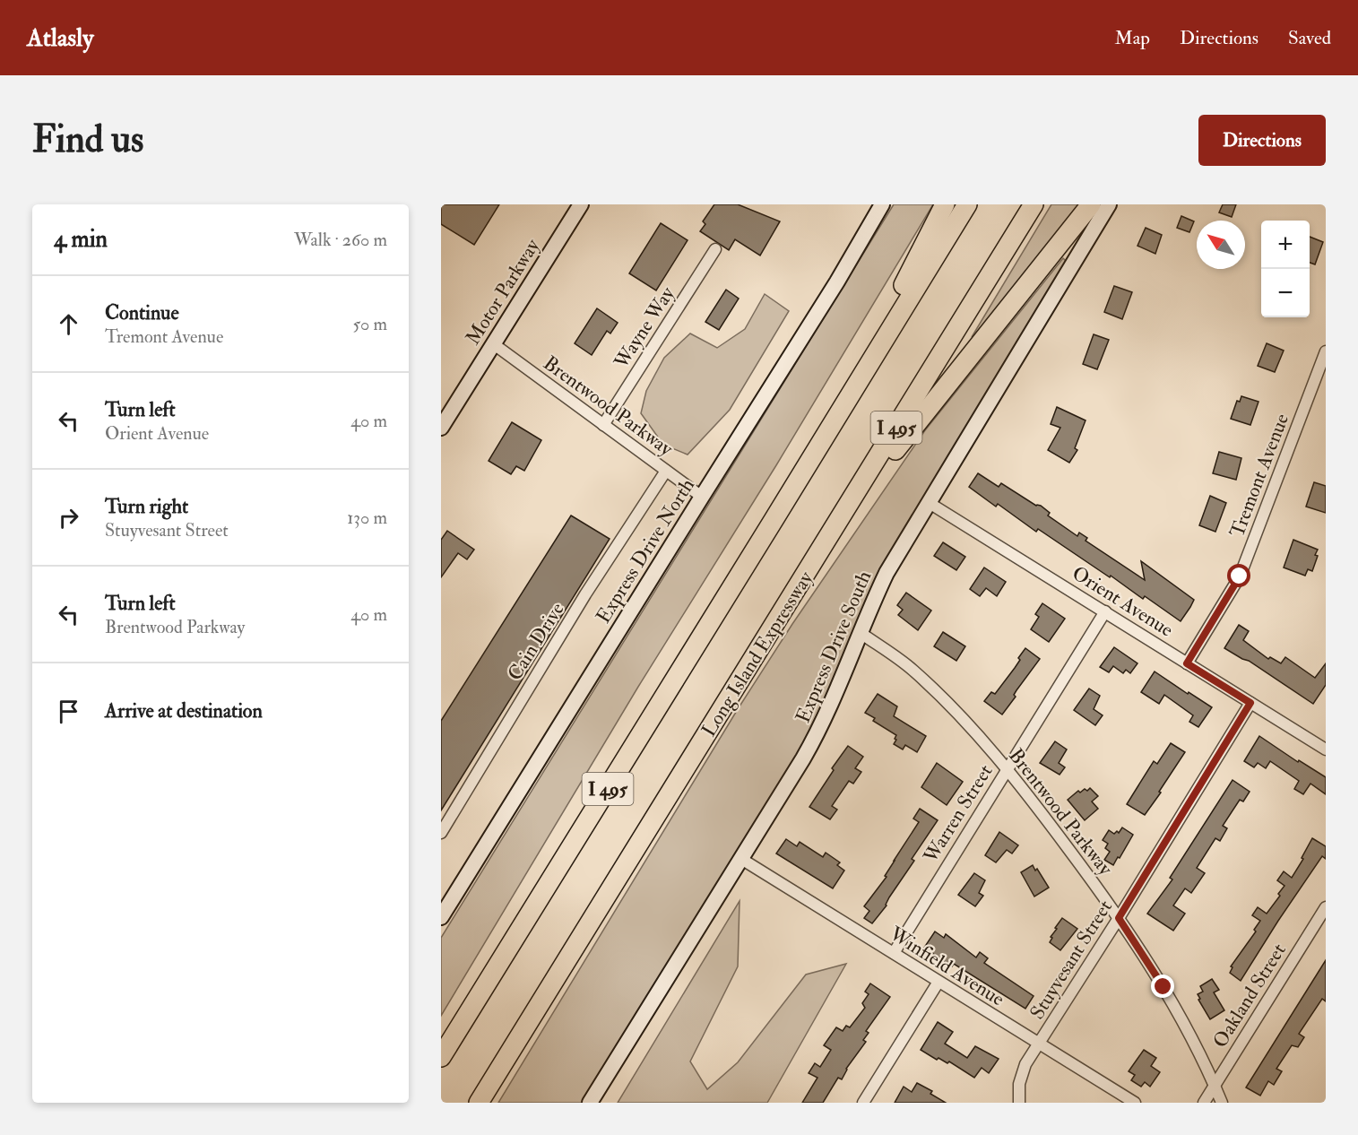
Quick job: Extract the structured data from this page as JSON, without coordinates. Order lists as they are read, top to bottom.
{
  "streets": {
    "highway": ["I 495", "Long Island Expressway"],
    "main road": ["Motor Parkway", "Express Drive North", "Express Drive South"],
    "street": [
      "Wayne Way",
      "Brentwood Parkway",
      "Tremont Avenue",
      "Orient Avenue",
      "Cain Drive",
      "Warren Street",
      "Stuyvesant Street",
      "Winfield Avenue",
      "Oakland Street"
    ]
  },
  "crossings": [
    ["Motor Parkway", "Brentwood Parkway"],
    ["Wayne Way", "Brentwood Parkway"],
    ["Brentwood Parkway", "Express Drive North"],
    ["Brentwood Parkway", "Cain Drive"],
    ["Brentwood Parkway", "Express Drive South"],
    ["Brentwood Parkway", "Warren Street"],
    ["Brentwood Parkway", "Stuyvesant Street"],
    ["Brentwood Parkway", "Oakland Street"],
    ["Tremont Avenue", "Orient Avenue"],
    ["Orient Avenue", "Express Drive South"],
    ["Orient Avenue", "Warren Street"],
    ["Orient Avenue", "Stuyvesant Street"],
    ["Express Drive South", "Winfield Avenue"],
    ["Warren Street", "Winfield Avenue"],
    ["Stuyvesant Street", "Winfield Avenue"]
  ],
  "north": "top left",
  "page": {
    "header": "Atlasly",
    "nav": ["Map", "Directions", "Saved"],
    "buttons": "Directions",
    "title": "Find us",
    "heading": ["4 min", "Walk · 260 m"],
    "map_buttons": ["+", "−"],
    "list": [
      ["Continue", "Tremont Avenue", "50 m"],
      ["Turn left", "Orient Avenue", "40 m"],
      ["Turn right", "Stuyvesant Street", "130 m"],
      ["Turn left", "Brentwood Parkway", "40 m"],
      "Arrive at destination"
    ]
  }
}
